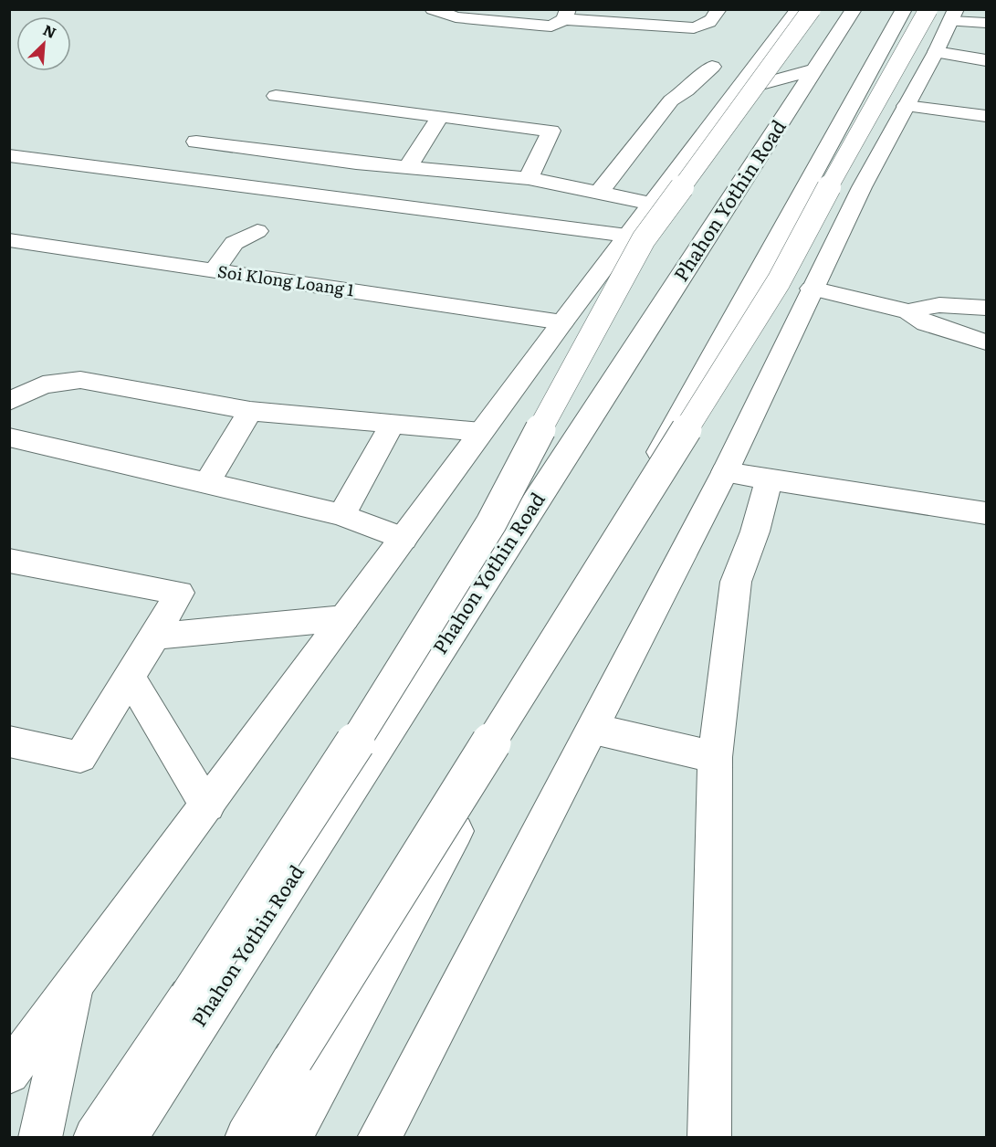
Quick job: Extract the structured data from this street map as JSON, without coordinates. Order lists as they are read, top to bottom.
{
  "streets": {
    "main road": ["Phahon Yothin Road", "Soi Klong Loang 1"]
  },
  "north": "top right"
}
